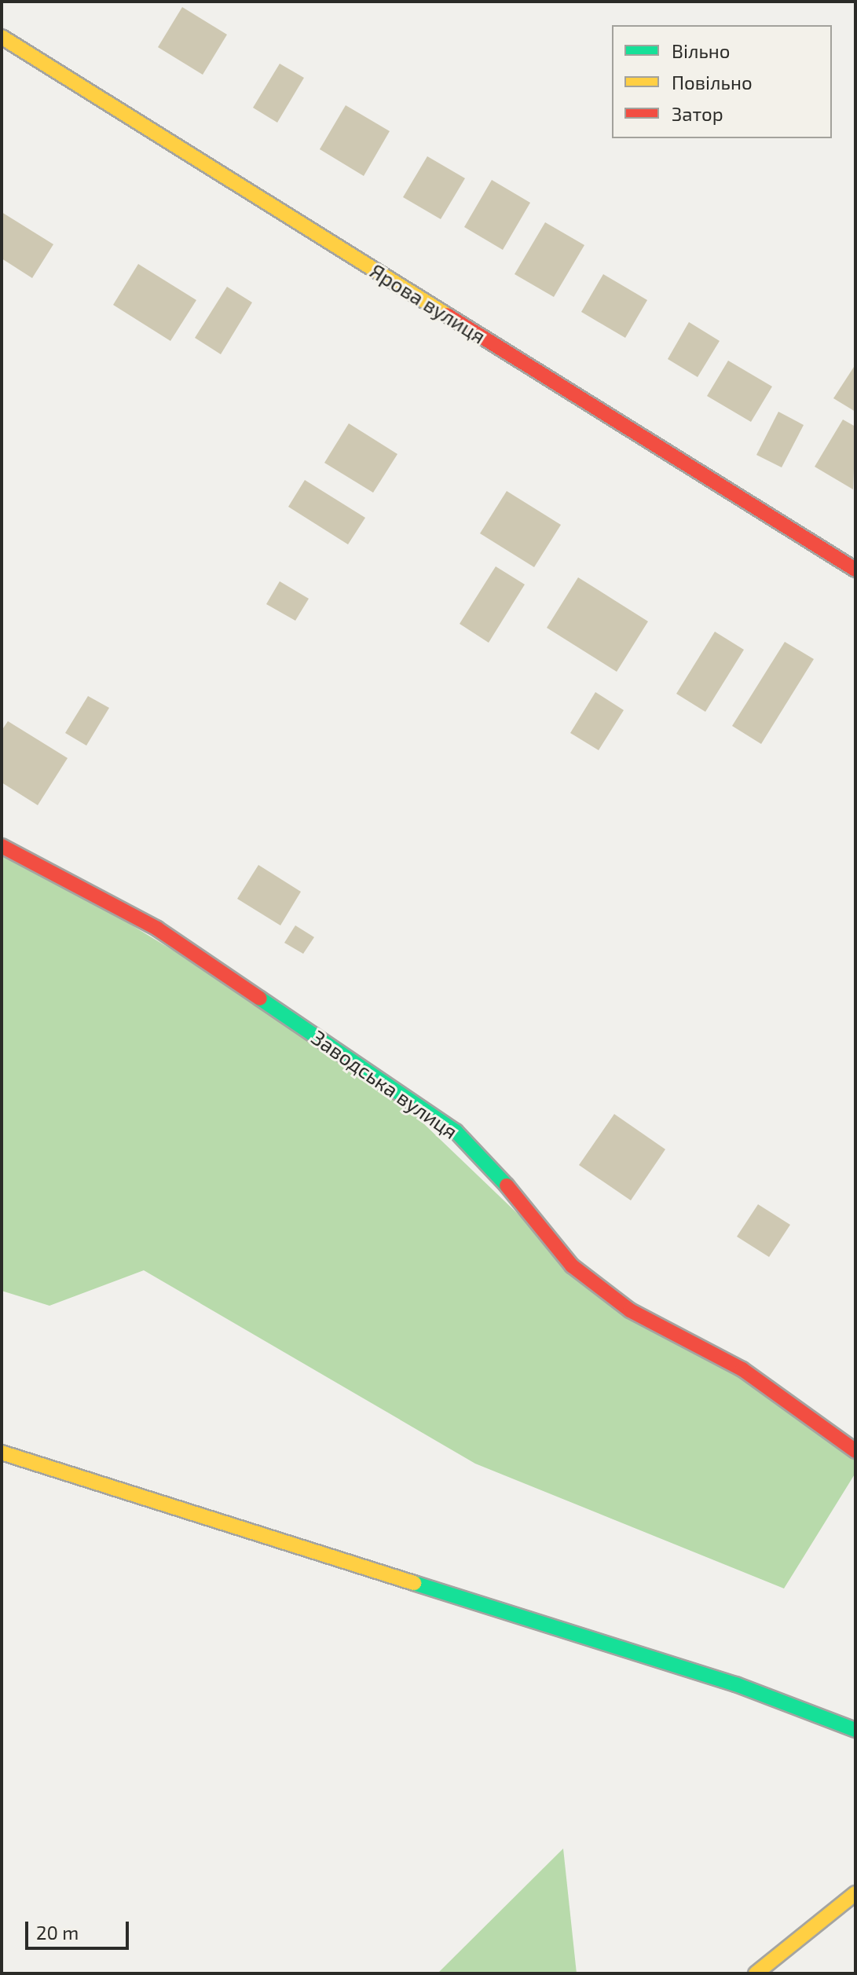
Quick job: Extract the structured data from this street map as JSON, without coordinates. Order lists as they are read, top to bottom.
{
  "streets": {
    "street": ["Ярова вулиця", "Заводська вулиця"]
  },
  "legend": ["Вільно", "Повільно", "Затор"],
  "scale_bar": "20 m"
}
